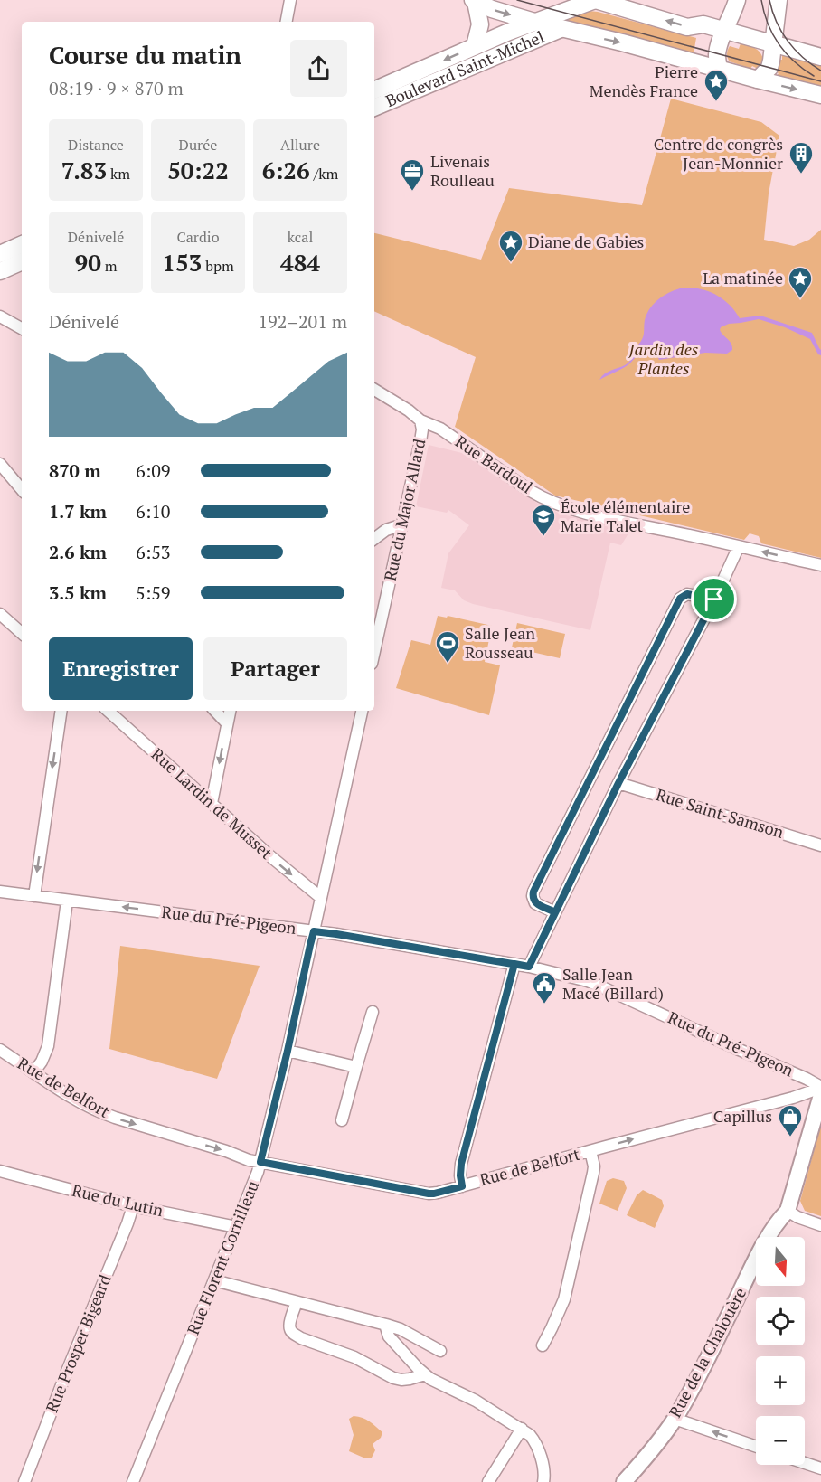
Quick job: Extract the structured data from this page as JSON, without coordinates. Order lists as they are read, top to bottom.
{
  "streets": {
    "main road": ["Boulevard Saint-Michel"],
    "street": [
      "Rue Bardoul",
      "Rue du Major Allard",
      "Rue Lardin de Musset",
      "Rue Saint-Samson",
      "Rue du Pré-Pigeon",
      "Rue de Belfort",
      "Rue du Lutin",
      "Rue Florent Cornilleau",
      "Rue Prosper Bigeard",
      "Rue de la Chalouère"
    ]
  },
  "crossings": [
    ["Rue Bardoul", "Rue du Major Allard"],
    ["Rue du Pré-Pigeon", "Rue de Belfort"],
    ["Rue du Pré-Pigeon", "Rue Florent Cornilleau"],
    ["Rue de Belfort", "Rue Florent Cornilleau"],
    ["Rue du Lutin", "Rue Florent Cornilleau"],
    ["Rue du Lutin", "Rue Prosper Bigeard"]
  ],
  "one_way": ["Rue Lardin de Musset", "Rue de Belfort"],
  "parks": ["Jardin des Plantes"],
  "places": {
    "place": ["Pierre Mendès France", "Diane de Gabies", "La matinée"],
    "building": ["Centre de congrès Jean-Monnier"],
    "office": ["Livenais Roulleau"],
    "school or university": ["École élémentaire Marie Talet"],
    "sports": ["Salle Jean Rousseau"],
    "public building": ["Salle Jean Macé (Billard)"],
    "shop": ["Capillus"]
  },
  "north": "bottom",
  "page": {
    "heading": ["Course du matin", "08:19 · 9 × 870 m"],
    "stats": [
      ["Distance", "7.83 km"],
      ["Durée", "50:22"],
      ["Allure", "6:26 /km"],
      ["Dénivelé", "90 m"],
      ["Cardio", "153 bpm"],
      ["kcal", "484"]
    ],
    "chart": ["Dénivelé", "192–201 m"],
    "list": [
      {
        "name": "870 m",
        "note": "6:09"
      },
      {
        "name": "1.7 km",
        "note": "6:10"
      },
      {
        "name": "2.6 km",
        "note": "6:53"
      },
      {
        "name": "3.5 km",
        "note": "5:59"
      }
    ],
    "buttons": ["Enregistrer", "Partager"],
    "map_buttons": ["+", "−"]
  }
}
